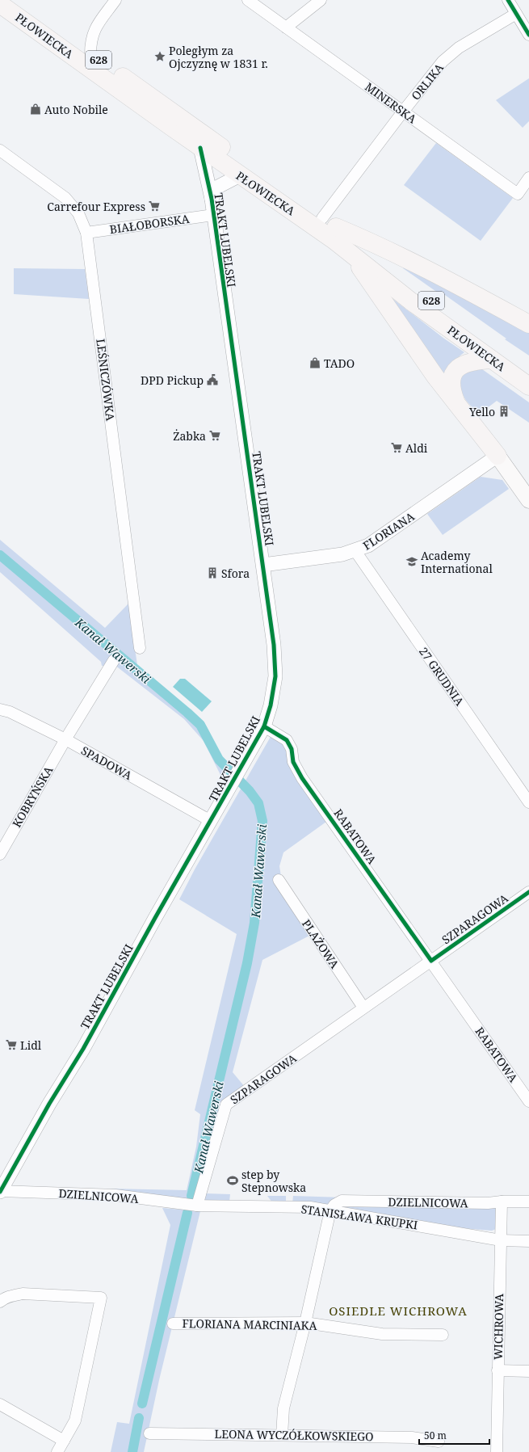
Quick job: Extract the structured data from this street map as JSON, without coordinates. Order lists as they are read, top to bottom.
{
  "streets": {
    "main road": ["PŁOWIECKA", "628"],
    "street": [
      "ORLIKA",
      "MINERSKA",
      "BIAŁOBORSKA",
      "TRAKT LUBELSKI",
      "LEŚNICZÓWKA",
      "FLORIANA",
      "27 GRUDNIA",
      "SPADOWA",
      "KOBRYŃSKA",
      "RABATOWA",
      "SZPARAGOWA",
      "PLAŻOWA",
      "DZIELNICOWA",
      "STANISŁAWA KRUPKI",
      "FLORIANA MARCINIAKA",
      "WICHROWA",
      "LEONA WYCZÓŁKOWSKIEGO"
    ]
  },
  "crossings": [
    ["PŁOWIECKA", "ORLIKA"],
    ["PŁOWIECKA", "TRAKT LUBELSKI"],
    ["ORLIKA", "MINERSKA"],
    ["BIAŁOBORSKA", "TRAKT LUBELSKI"],
    ["BIAŁOBORSKA", "LEŚNICZÓWKA"],
    ["TRAKT LUBELSKI", "FLORIANA"],
    ["TRAKT LUBELSKI", "SPADOWA"],
    ["TRAKT LUBELSKI", "RABATOWA"],
    ["TRAKT LUBELSKI", "DZIELNICOWA"],
    ["FLORIANA", "27 GRUDNIA"],
    ["SPADOWA", "KOBRYŃSKA"],
    ["RABATOWA", "SZPARAGOWA"],
    ["SZPARAGOWA", "PLAŻOWA"],
    ["SZPARAGOWA", "DZIELNICOWA"],
    ["SZPARAGOWA", "STANISŁAWA KRUPKI"],
    ["DZIELNICOWA", "STANISŁAWA KRUPKI"],
    ["DZIELNICOWA", "WICHROWA"],
    ["STANISŁAWA KRUPKI", "WICHROWA"]
  ],
  "districts": ["OSIEDLE WICHROWA"],
  "water": ["Kanał Wawerski"],
  "places": {
    "place": ["Poległym za Ojczyznę w 1831 r."],
    "shop": ["Auto Nobile", "TADO"],
    "supermarket": [
      "Carrefour Express",
      "Żabka",
      "Aldi",
      "Lidl"
    ],
    "public building": ["DPD Pickup"],
    "building": ["Yello", "Sfora"],
    "school or university": ["Academy International"],
    "sports": ["step by Stepnowska"]
  },
  "scale_bar": "50 m"
}
